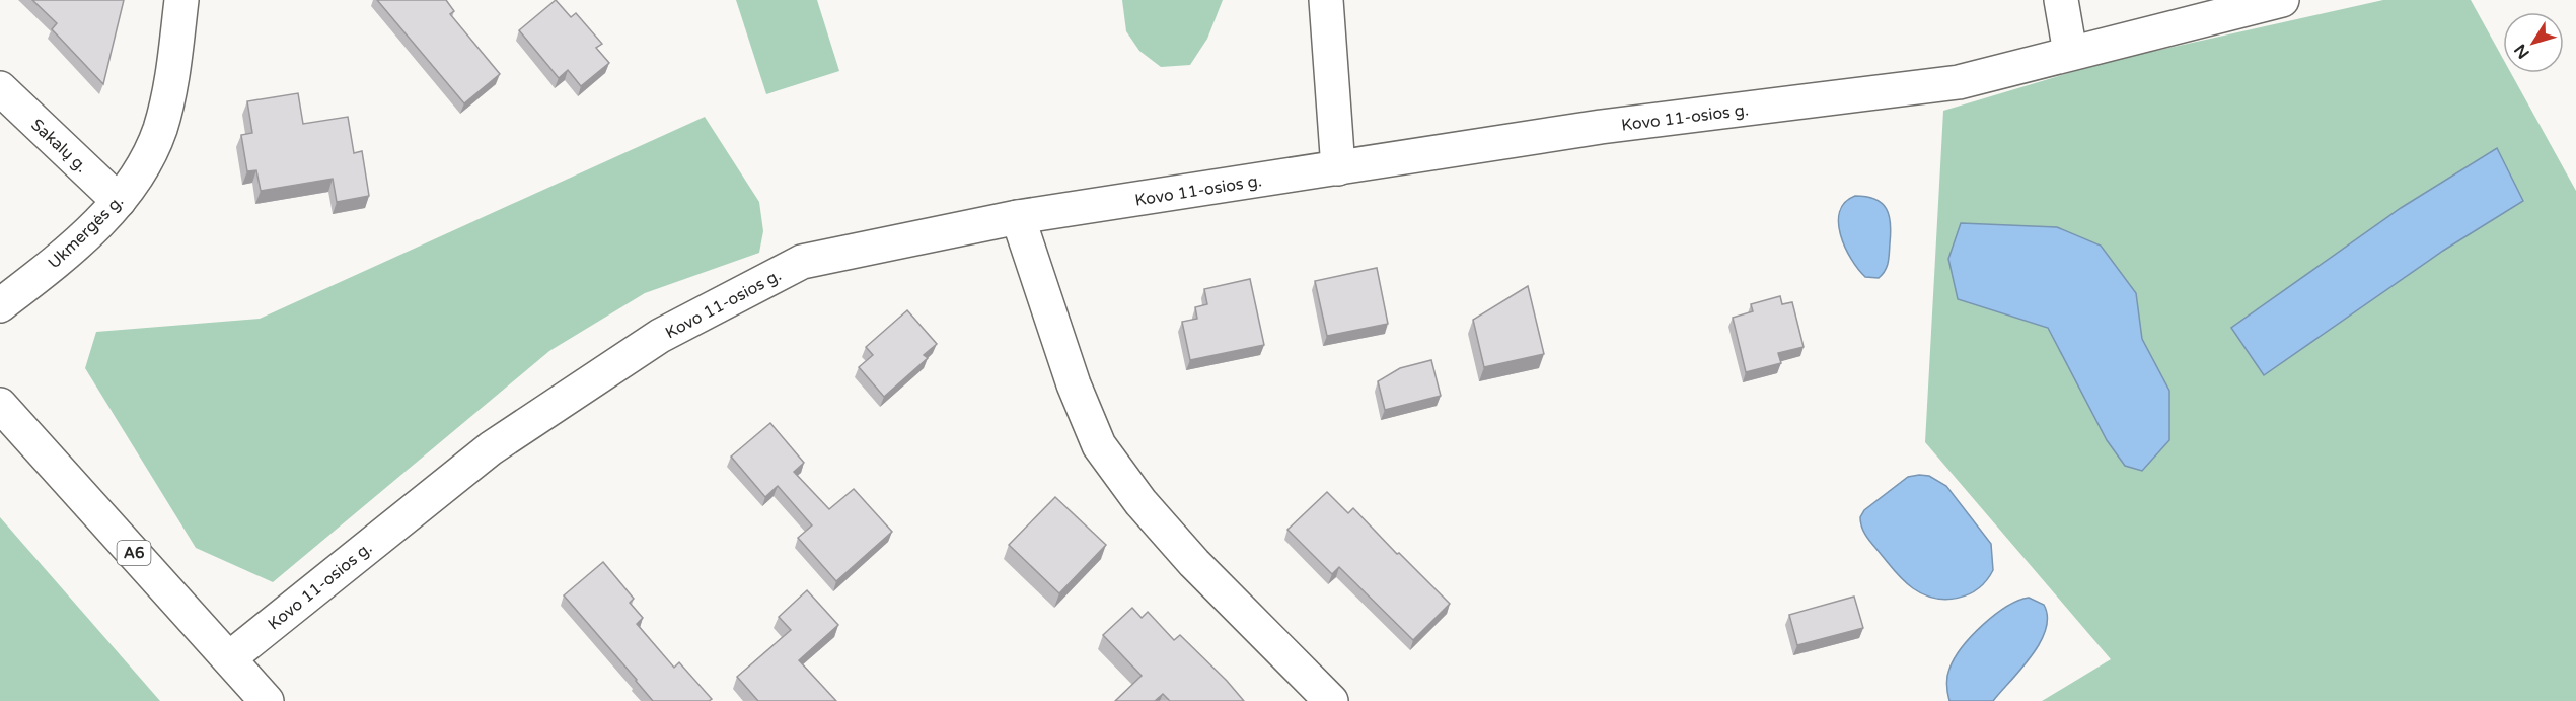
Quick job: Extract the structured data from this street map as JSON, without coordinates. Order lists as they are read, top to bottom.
{
  "streets": {
    "main road": [
      "Kovo 11-osios g.",
      "Sakalų g.",
      "Ukmergės g.",
      "A6"
    ]
  },
  "crossings": [
    ["Kovo 11-osios g.", "A6"],
    ["Sakalų g.", "Ukmergės g."]
  ],
  "north": "bottom left"
}
